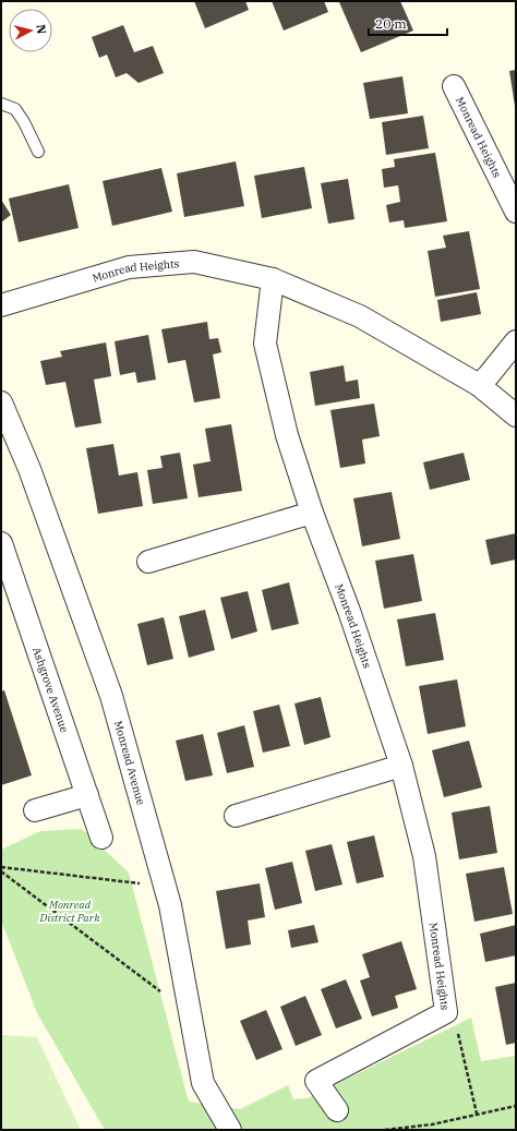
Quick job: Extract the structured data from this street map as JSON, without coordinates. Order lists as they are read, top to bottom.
{
  "streets": {
    "street": ["Monread Heights", "Ashgrove Avenue", "Monread Avenue"]
  },
  "parks": ["Monread District Park"],
  "scale_bar": "20 m",
  "north": "right"
}
